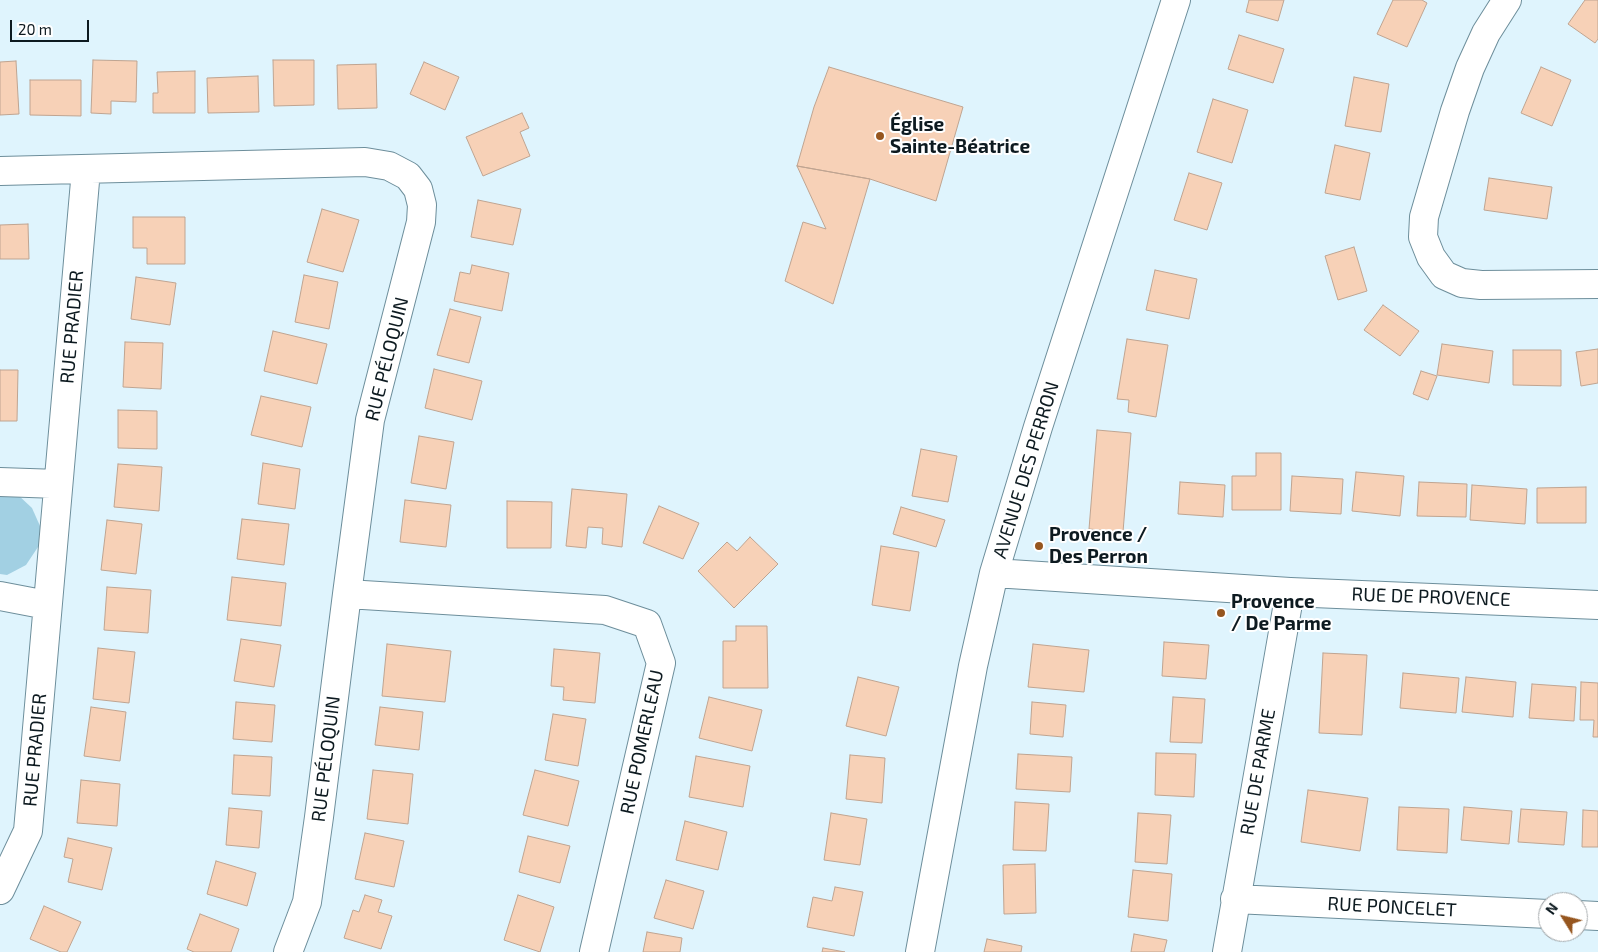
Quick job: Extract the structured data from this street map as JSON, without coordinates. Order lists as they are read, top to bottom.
{
  "streets": {
    "street": [
      "RUE PRADIER",
      "RUE PÉLOQUIN",
      "AVENUE DES PERRON",
      "RUE DE PROVENCE",
      "RUE POMERLEAU",
      "RUE DE PARME",
      "RUE PONCELET"
    ]
  },
  "crossings": [
    ["RUE PRADIER", "RUE PÉLOQUIN"],
    ["RUE PÉLOQUIN", "RUE POMERLEAU"],
    ["AVENUE DES PERRON", "RUE DE PROVENCE"],
    ["RUE DE PROVENCE", "RUE DE PARME"],
    ["RUE DE PARME", "RUE PONCELET"]
  ],
  "places": ["Église Sainte-Béatrice", "Provence / Des Perron", "Provence / De Parme"],
  "scale_bar": "20 m",
  "north": "top left"
}
